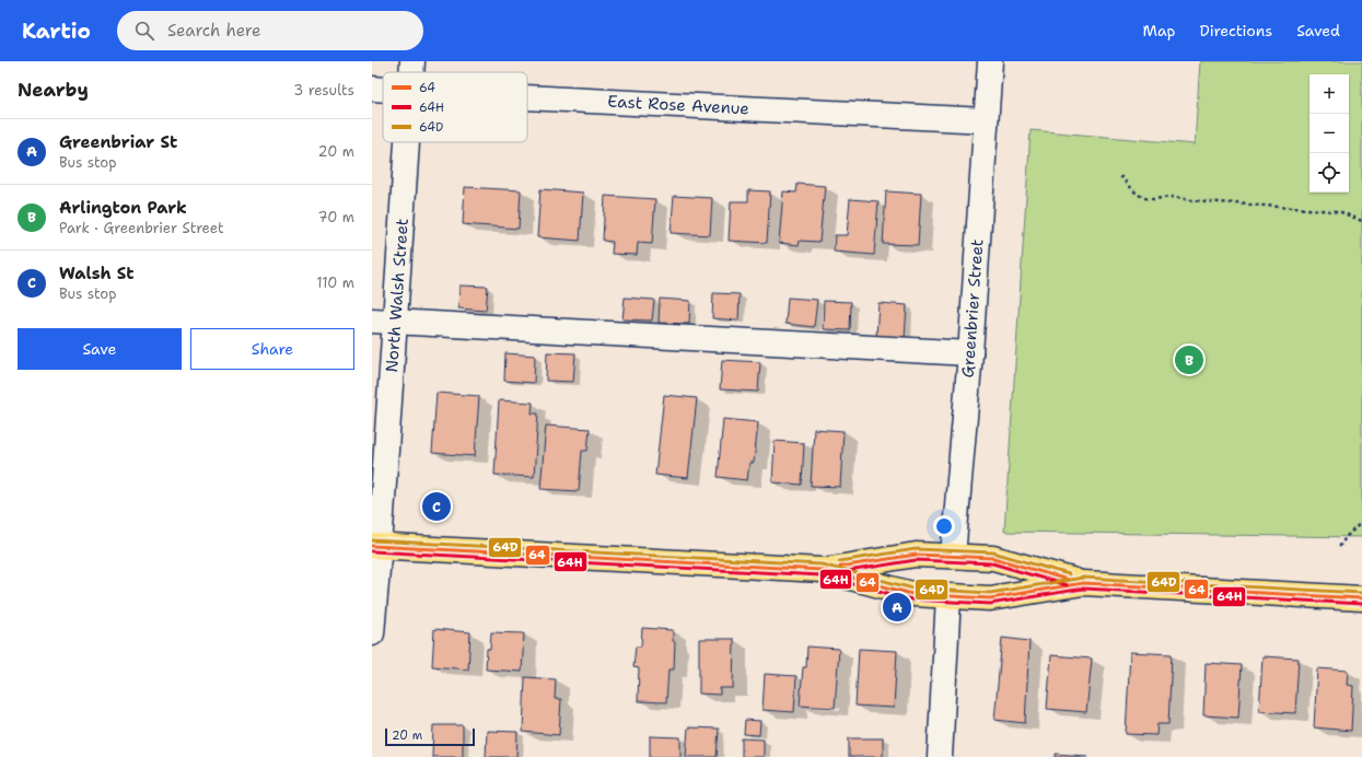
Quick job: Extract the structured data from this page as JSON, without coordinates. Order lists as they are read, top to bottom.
{
  "streets": {
    "street": ["East Rose Avenue", "North Walsh Street", "Greenbrier Street"]
  },
  "crossings": [
    ["East Rose Avenue", "Greenbrier Street"]
  ],
  "lines": ["transit line 64D", "transit line 64", "transit line 64H"],
  "legend": ["64", "64H", "64D"],
  "scale_bar": "20 m",
  "page": {
    "header": "Kartio",
    "search": "Search here",
    "nav": ["Map", "Directions", "Saved"],
    "heading": ["Nearby", "3 results"],
    "map_buttons": ["+", "−"],
    "list": [
      {
        "mark": "A",
        "name": "Greenbriar St",
        "note": "Bus stop",
        "value": "20 m"
      },
      {
        "mark": "B",
        "name": "Arlington Park",
        "note": "Park · Greenbrier Street",
        "value": "70 m"
      },
      {
        "mark": "C",
        "name": "Walsh St",
        "note": "Bus stop",
        "value": "110 m"
      }
    ],
    "buttons": ["Save", "Share"],
    "pins": ["B", "C", "A"],
    "scale": "20 m"
  }
}
